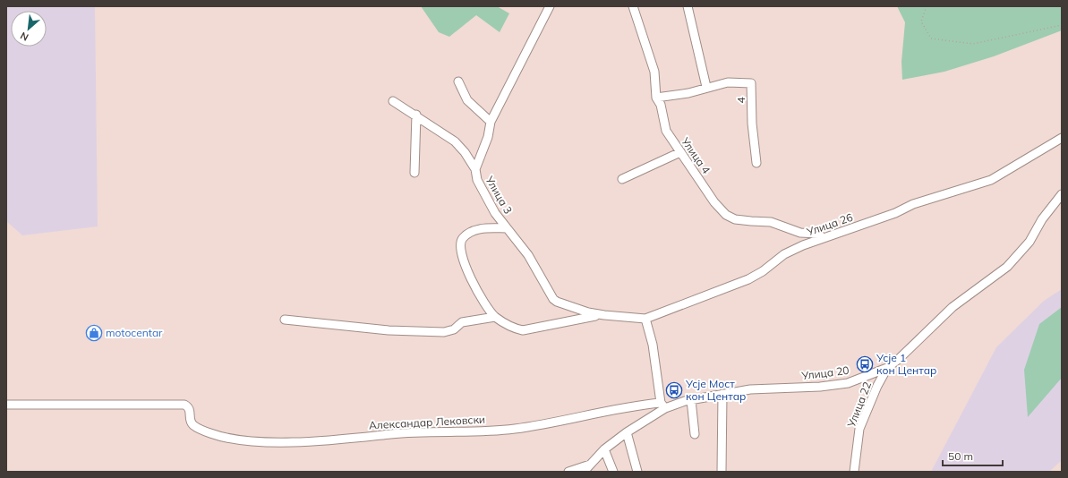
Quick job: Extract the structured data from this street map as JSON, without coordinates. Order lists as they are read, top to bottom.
{
  "streets": {
    "street": [
      "4",
      "Улица 4",
      "Улица 3",
      "Улица 26",
      "Улица 20",
      "Улица 22",
      "Александар Лековски"
    ]
  },
  "crossings": [
    ["4", "Улица 4"],
    ["Улица 4", "Улица 26"],
    ["Улица 3", "Улица 26"],
    ["Улица 20", "Улица 22"],
    ["Улица 20", "Александар Лековски"]
  ],
  "places": {
    "shop": ["motocentar"],
    "bus stop": ["Усје 1 кон Центар", "Усје Мост кон Центар"]
  },
  "scale_bar": "50 m",
  "north": "bottom left"
}
